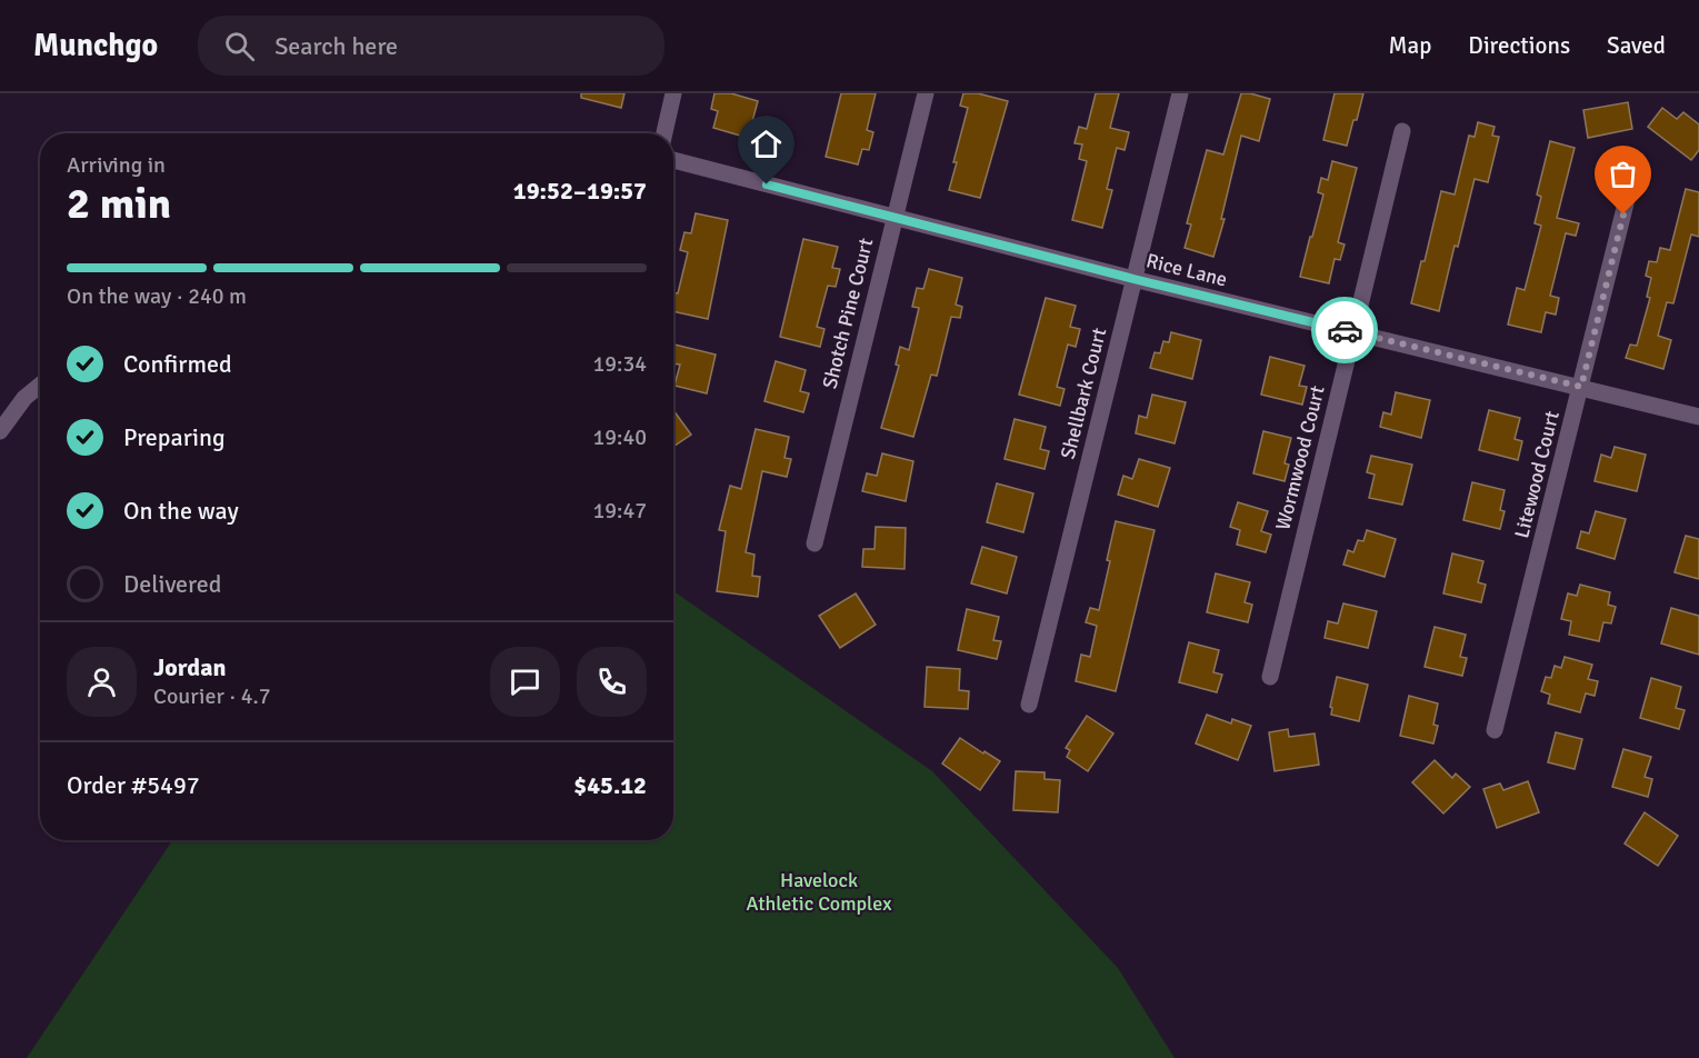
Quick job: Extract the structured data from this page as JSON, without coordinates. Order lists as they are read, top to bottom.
{
  "streets": {
    "street": [
      "Rice Lane",
      "Shotch Pine Court",
      "Shellbark Court",
      "Wormwood Court",
      "Litewood Court"
    ]
  },
  "crossings": [
    ["Rice Lane", "Shotch Pine Court"],
    ["Rice Lane", "Shellbark Court"],
    ["Rice Lane", "Wormwood Court"],
    ["Rice Lane", "Litewood Court"]
  ],
  "parks": ["Havelock Athletic Complex"],
  "page": {
    "header": "Munchgo",
    "search": "Search here",
    "nav": ["Map", "Directions", "Saved"],
    "heading": ["2 min", "Arriving in", "19:52–19:57"],
    "panel": [
      "Jordan",
      "Courier · 4.7",
      "Order #5497",
      "$45.12"
    ],
    "bar": "On the way · 240 m",
    "list": [
      ["Confirmed", "19:34"],
      ["Preparing", "19:40"],
      ["On the way", "19:47"],
      "Delivered"
    ]
  }
}
